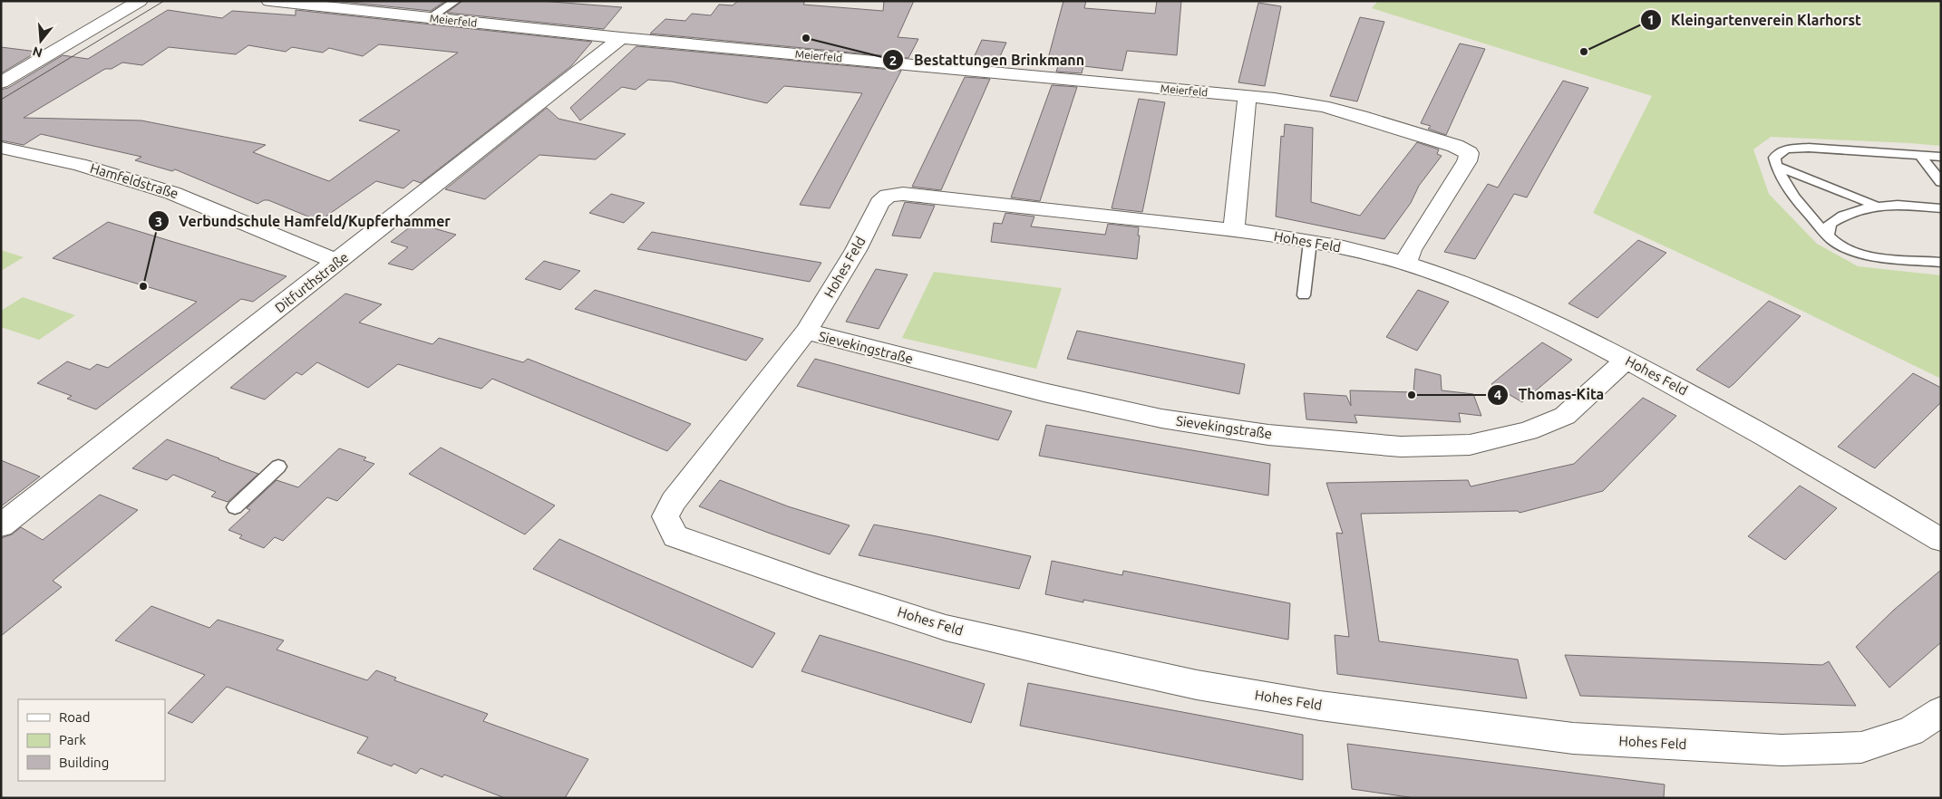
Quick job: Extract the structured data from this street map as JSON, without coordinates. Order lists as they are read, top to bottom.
{
  "streets": {
    "street": [
      "Meierfeld",
      "Hamfeldstraße",
      "Hohes Feld",
      "Ditfurthstraße",
      "Sievekingstraße"
    ]
  },
  "crossings": [
    ["Meierfeld", "Hohes Feld"],
    ["Meierfeld", "Ditfurthstraße"],
    ["Hamfeldstraße", "Ditfurthstraße"],
    ["Hohes Feld", "Sievekingstraße"]
  ],
  "places": [
    "Bestattungen Brinkmann",
    "Kleingartenverein Klarhorst",
    "Verbundschule Hamfeld/Kupferhammer",
    "Thomas-Kita"
  ],
  "legend": ["Road", "Park", "Building"],
  "north": "bottom"
}
